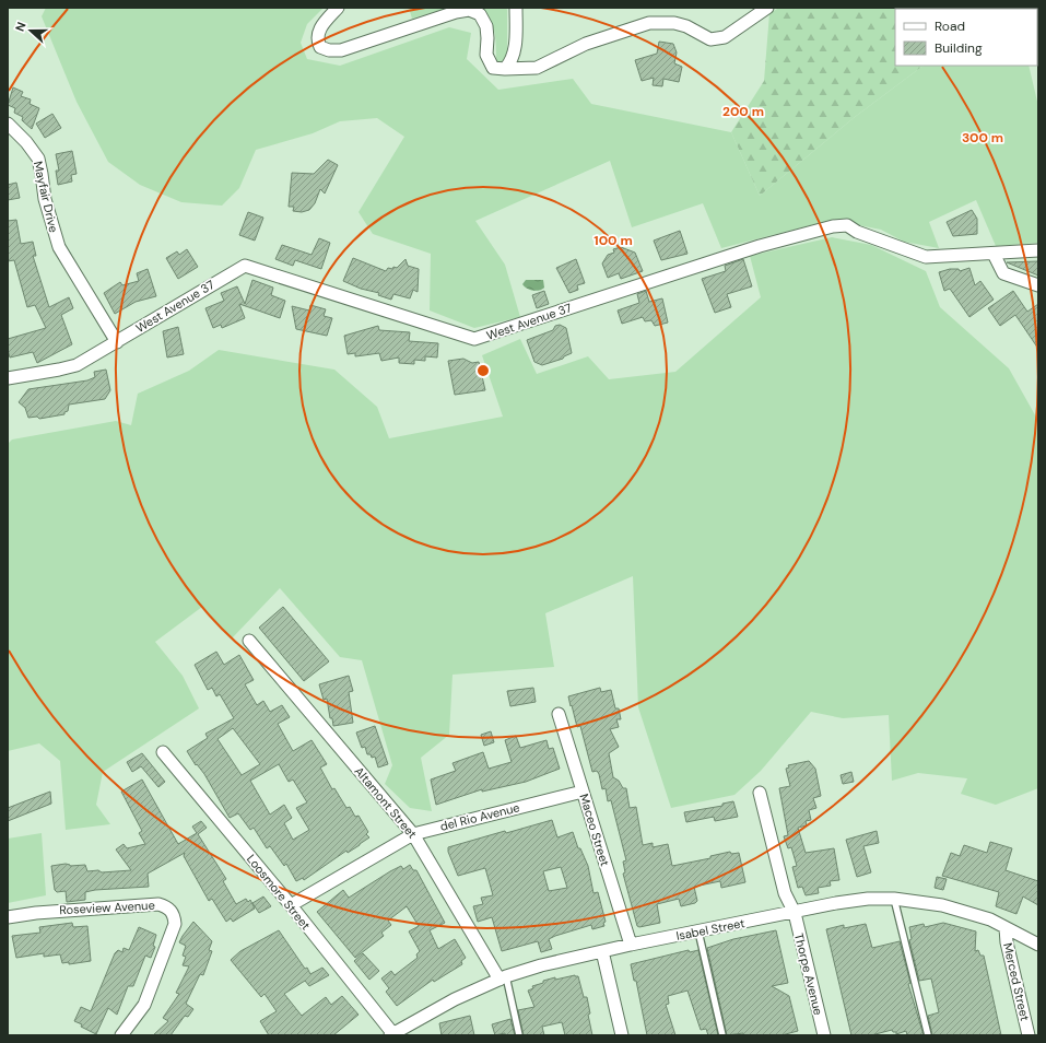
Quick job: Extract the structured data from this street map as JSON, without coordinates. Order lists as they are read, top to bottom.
{
  "streets": {
    "street": [
      "Mayfair Drive",
      "West Avenue 37",
      "Altamont Street",
      "del Rio Avenue",
      "Maceo Street",
      "Loosmore Street",
      "Roseview Avenue",
      "Isabel Street",
      "Thorpe Avenue",
      "Merced Street"
    ]
  },
  "crossings": [
    ["Mayfair Drive", "West Avenue 37"],
    ["Altamont Street", "del Rio Avenue"],
    ["Altamont Street", "Isabel Street"],
    ["del Rio Avenue", "Maceo Street"],
    ["del Rio Avenue", "Loosmore Street"],
    ["Maceo Street", "Isabel Street"],
    ["Loosmore Street", "Isabel Street"],
    ["Isabel Street", "Thorpe Avenue"],
    ["Isabel Street", "Merced Street"]
  ],
  "legend": ["Road", "Building"],
  "north": "left",
  "rings": ["200 m", "300 m", "100 m"]
}
